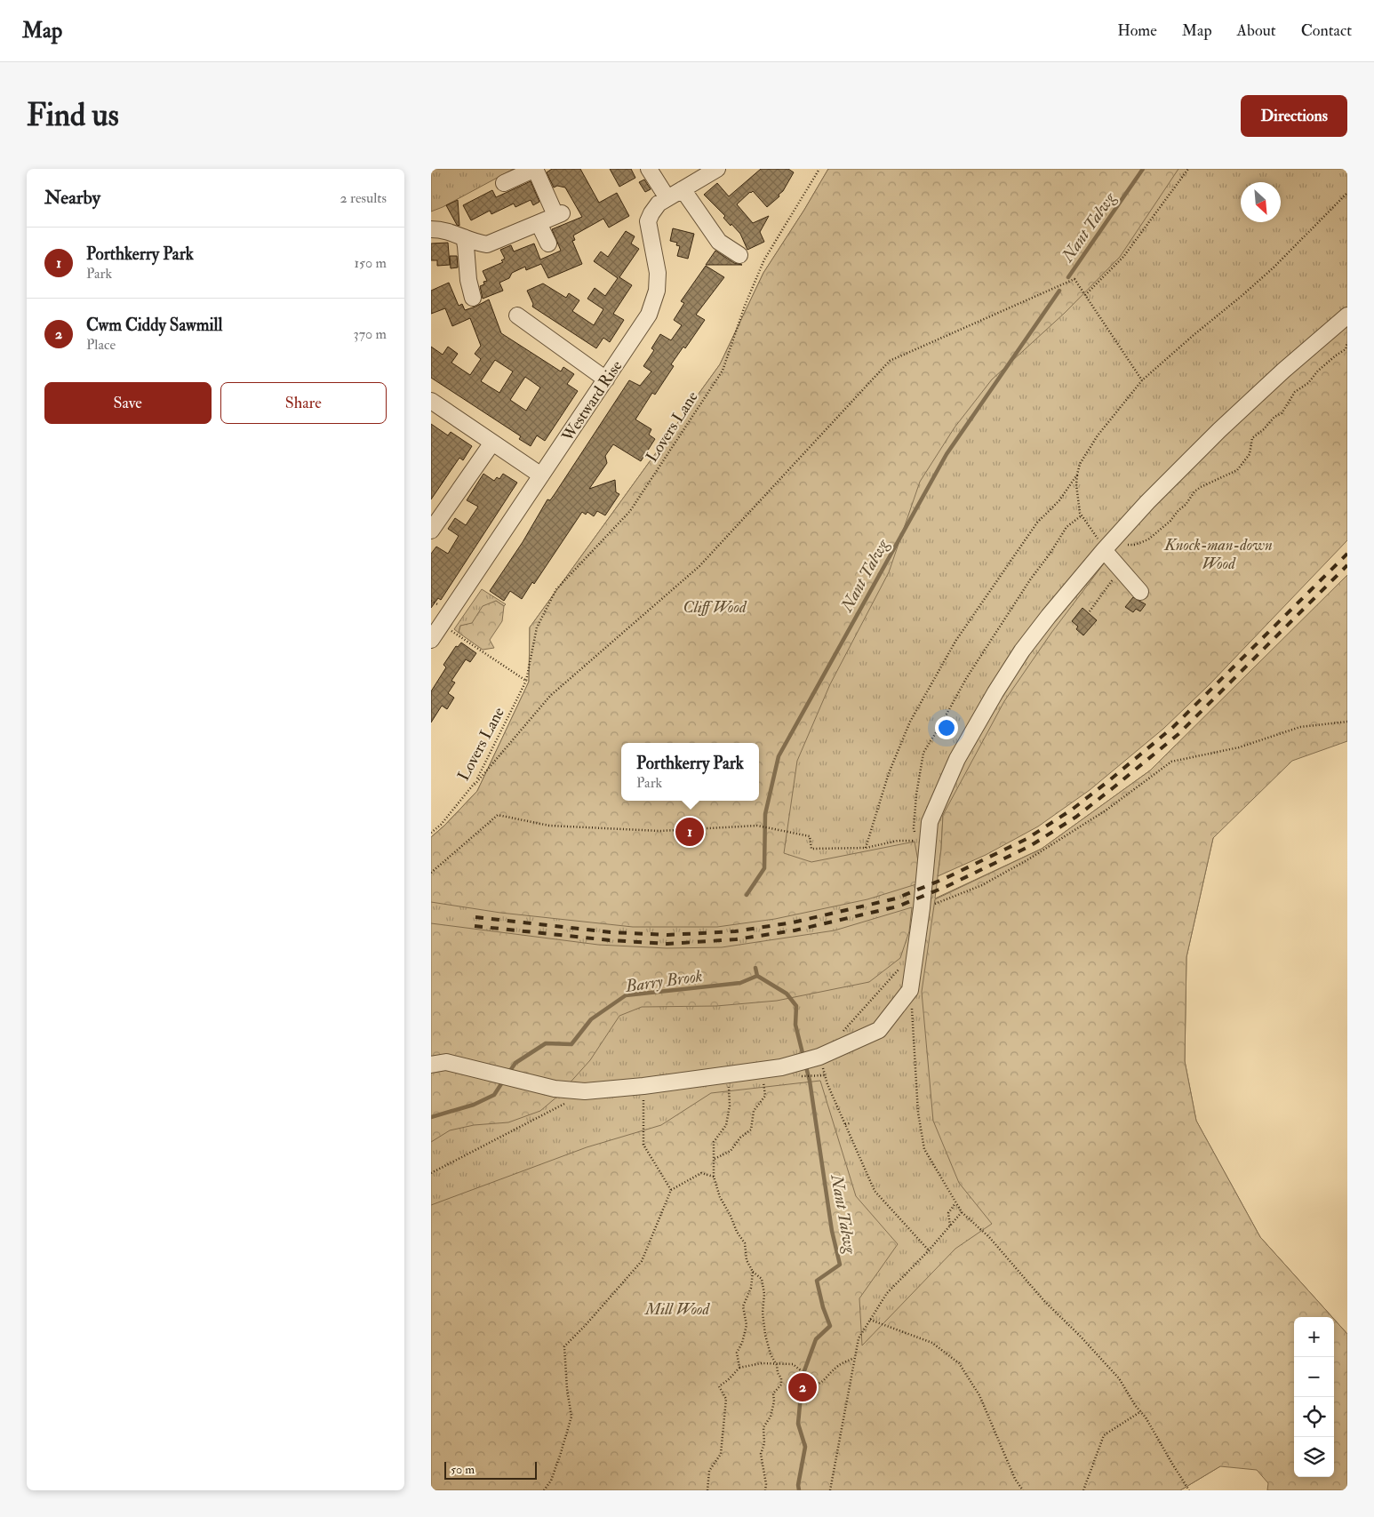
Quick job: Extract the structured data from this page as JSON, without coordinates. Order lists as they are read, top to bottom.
{
  "streets": {
    "street": ["Westward Rise"],
    "path": ["Lovers Lane"]
  },
  "water": ["Nant Talwg", "Barry Brook"],
  "parks": ["Knock-man-down Wood", "Cliff Wood", "Mill Wood"],
  "scale_bar": "50 m",
  "north": "bottom right",
  "page": {
    "header": "Map",
    "nav": [
      "Home",
      "Map",
      "About",
      "Contact"
    ],
    "buttons": [
      "Directions",
      ["Save", "Share"]
    ],
    "title": "Find us",
    "heading": ["Nearby", "2 results"],
    "list": [
      {
        "mark": "1",
        "name": "Porthkerry Park",
        "note": "Park",
        "value": "150 m"
      },
      {
        "mark": "2",
        "name": "Cwm Ciddy Sawmill",
        "note": "Place",
        "value": "370 m"
      }
    ],
    "popup": ["Porthkerry Park", "Park"],
    "pins": ["1", "2"],
    "map_buttons": ["+", "−"],
    "scale": "50 m"
  }
}
